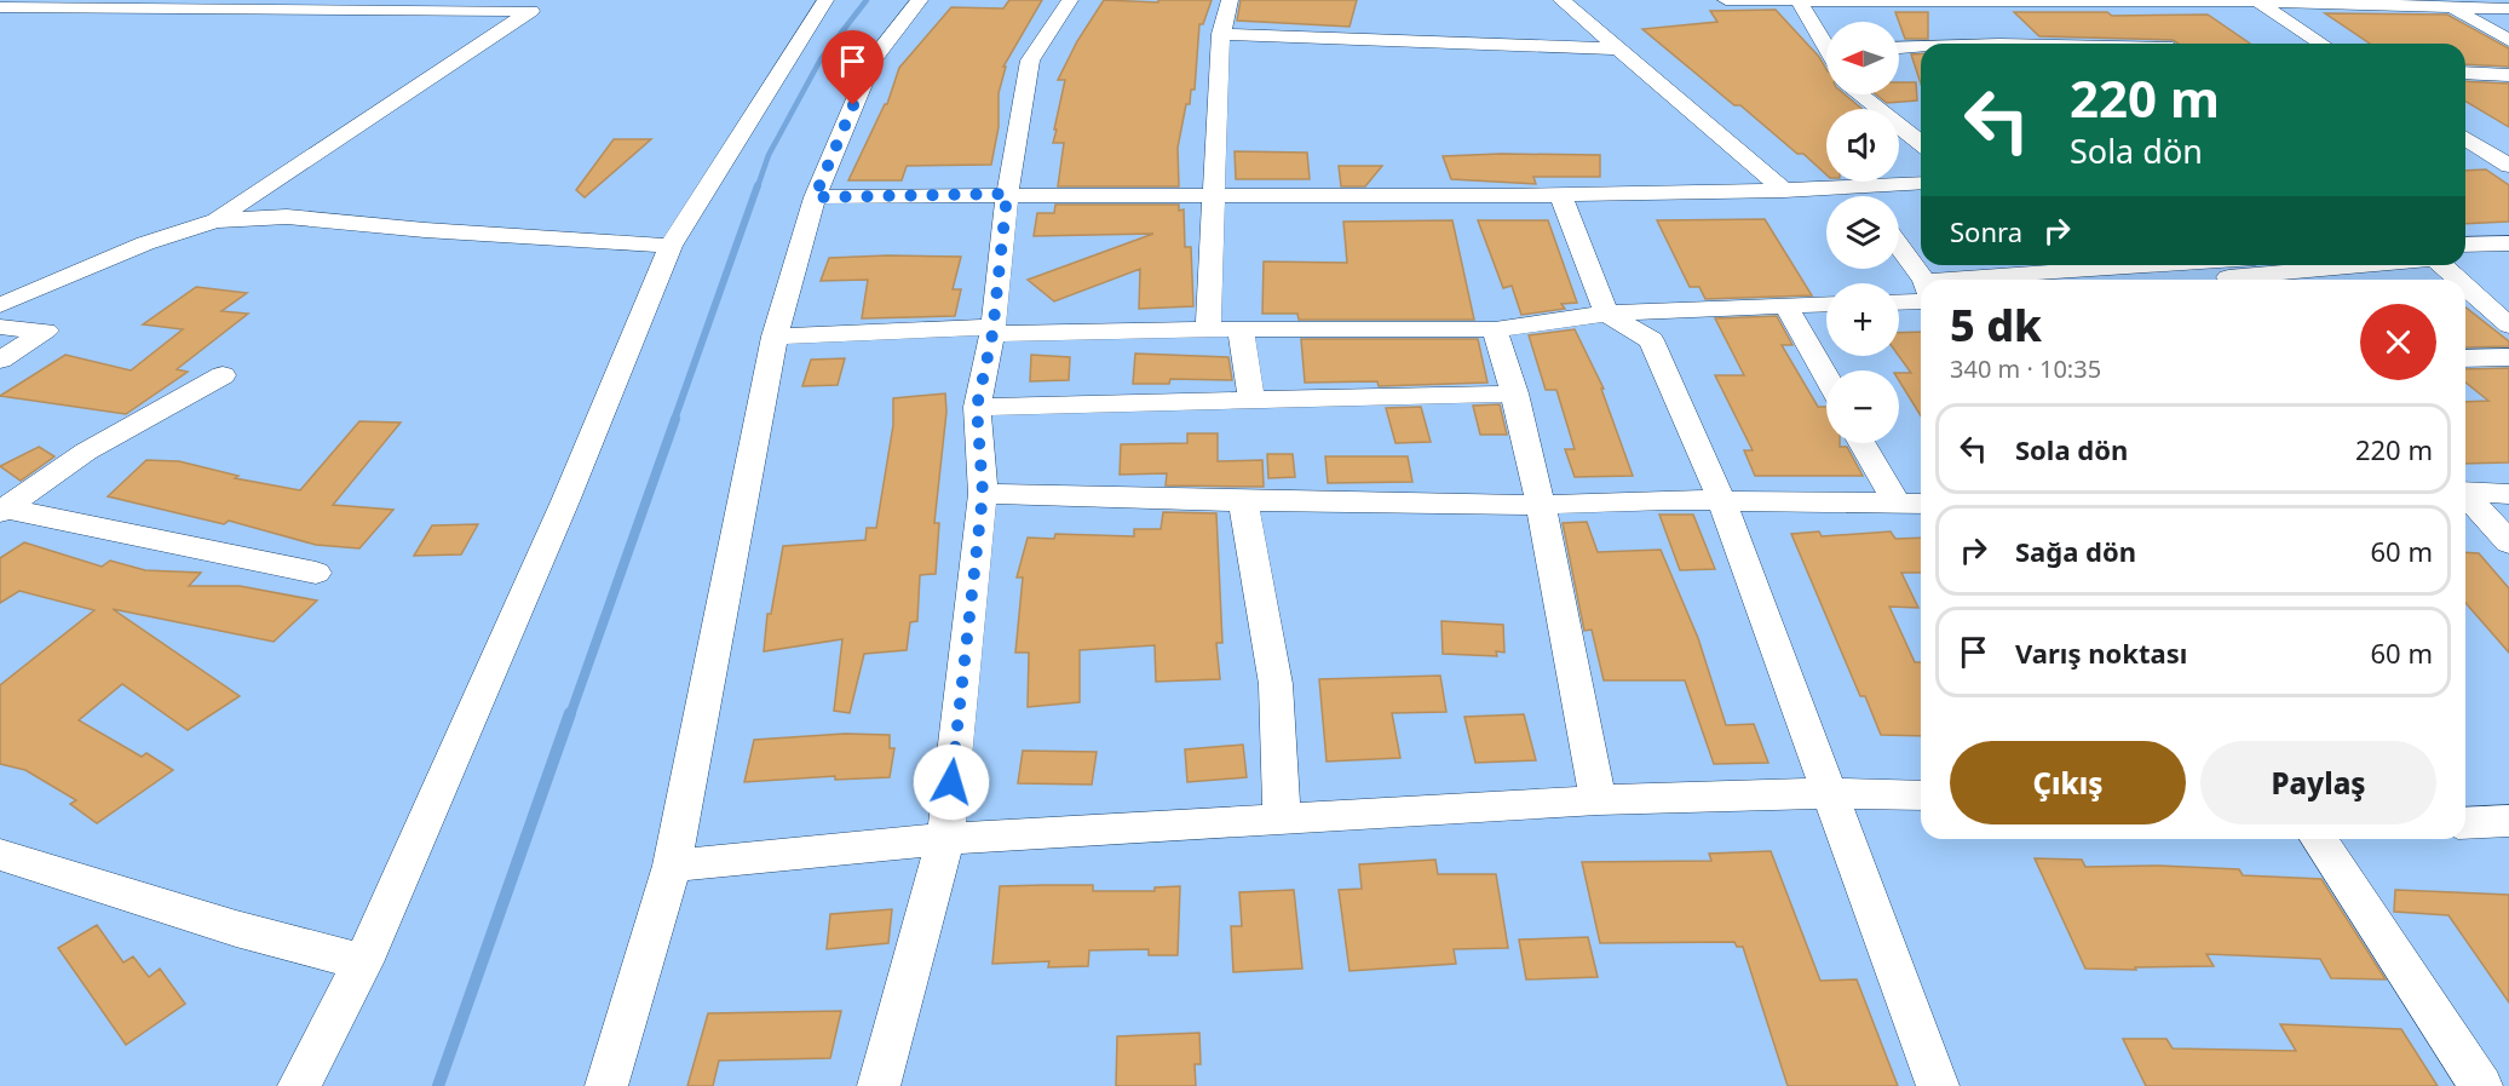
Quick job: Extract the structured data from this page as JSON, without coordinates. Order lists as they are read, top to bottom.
{
  "north": "left",
  "page": {
    "map_buttons": ["+", "−"],
    "turn": ["220 m", "Sola dön"],
    "then": "Sonra",
    "heading": ["5 dk", "340 m · 10:35"],
    "list": [
      {
        "name": "Sola dön",
        "value": "220 m"
      },
      {
        "name": "Sağa dön",
        "value": "60 m"
      },
      {
        "name": "Varış noktası",
        "value": "60 m"
      }
    ],
    "buttons": ["Çıkış", "Paylaş"]
  }
}
